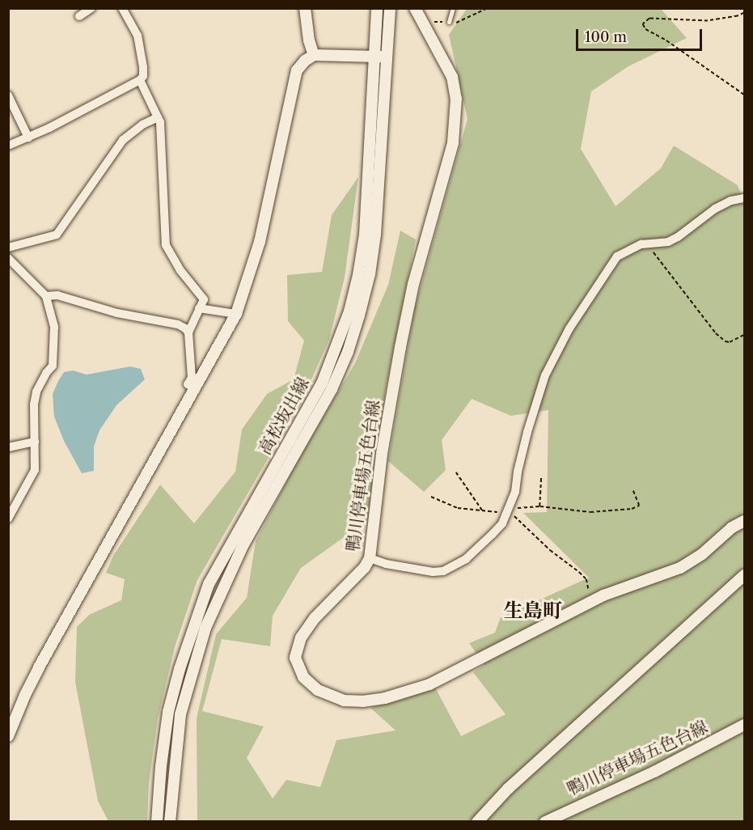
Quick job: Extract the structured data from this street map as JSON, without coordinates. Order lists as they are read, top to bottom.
{
  "streets": {
    "main road": ["高松坂出線", "鴨川停車場五色台線"]
  },
  "districts": ["生島町"],
  "scale_bar": "100 m"
}
